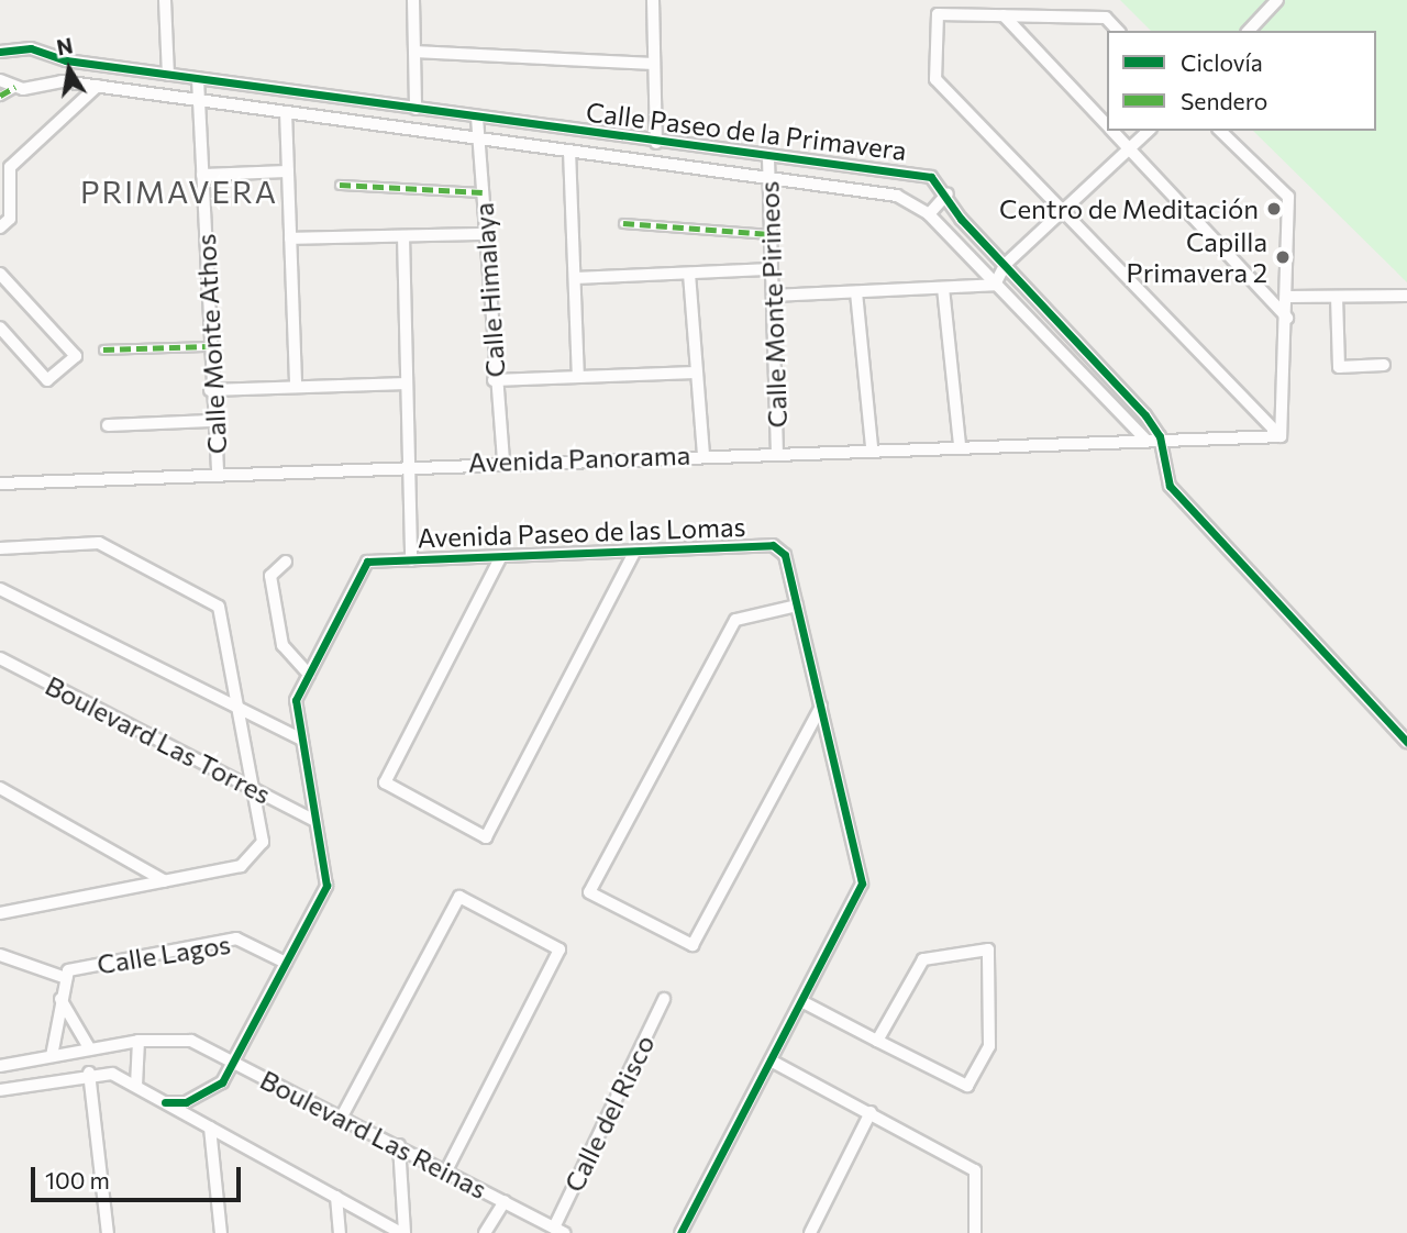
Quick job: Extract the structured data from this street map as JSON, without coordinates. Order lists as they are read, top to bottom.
{
  "streets": {
    "street": [
      "Calle Paseo de la Primavera",
      "Calle Himalaya",
      "Calle Monte Pirineos",
      "Calle Monte Athos",
      "Avenida Panorama",
      "Avenida Paseo de las Lomas",
      "Boulevard Las Torres",
      "Calle Lagos",
      "Calle del Risco",
      "Boulevard Las Reinas"
    ]
  },
  "crossings": [
    ["Calle Paseo de la Primavera", "Calle Himalaya"],
    ["Calle Paseo de la Primavera", "Calle Monte Pirineos"],
    ["Calle Paseo de la Primavera", "Calle Monte Athos"],
    ["Calle Paseo de la Primavera", "Avenida Panorama"],
    ["Calle Himalaya", "Avenida Panorama"],
    ["Calle Monte Pirineos", "Avenida Panorama"],
    ["Calle Monte Athos", "Avenida Panorama"],
    ["Avenida Paseo de las Lomas", "Boulevard Las Torres"],
    ["Avenida Paseo de las Lomas", "Calle Lagos"],
    ["Avenida Paseo de las Lomas", "Boulevard Las Reinas"],
    ["Calle Lagos", "Boulevard Las Reinas"],
    ["Calle del Risco", "Boulevard Las Reinas"]
  ],
  "districts": ["PRIMAVERA"],
  "places": ["Centro de Meditación", "Capilla Primavera 2"],
  "legend": ["Ciclovía", "Sendero"],
  "scale_bar": "100 m",
  "north": "top"
}
